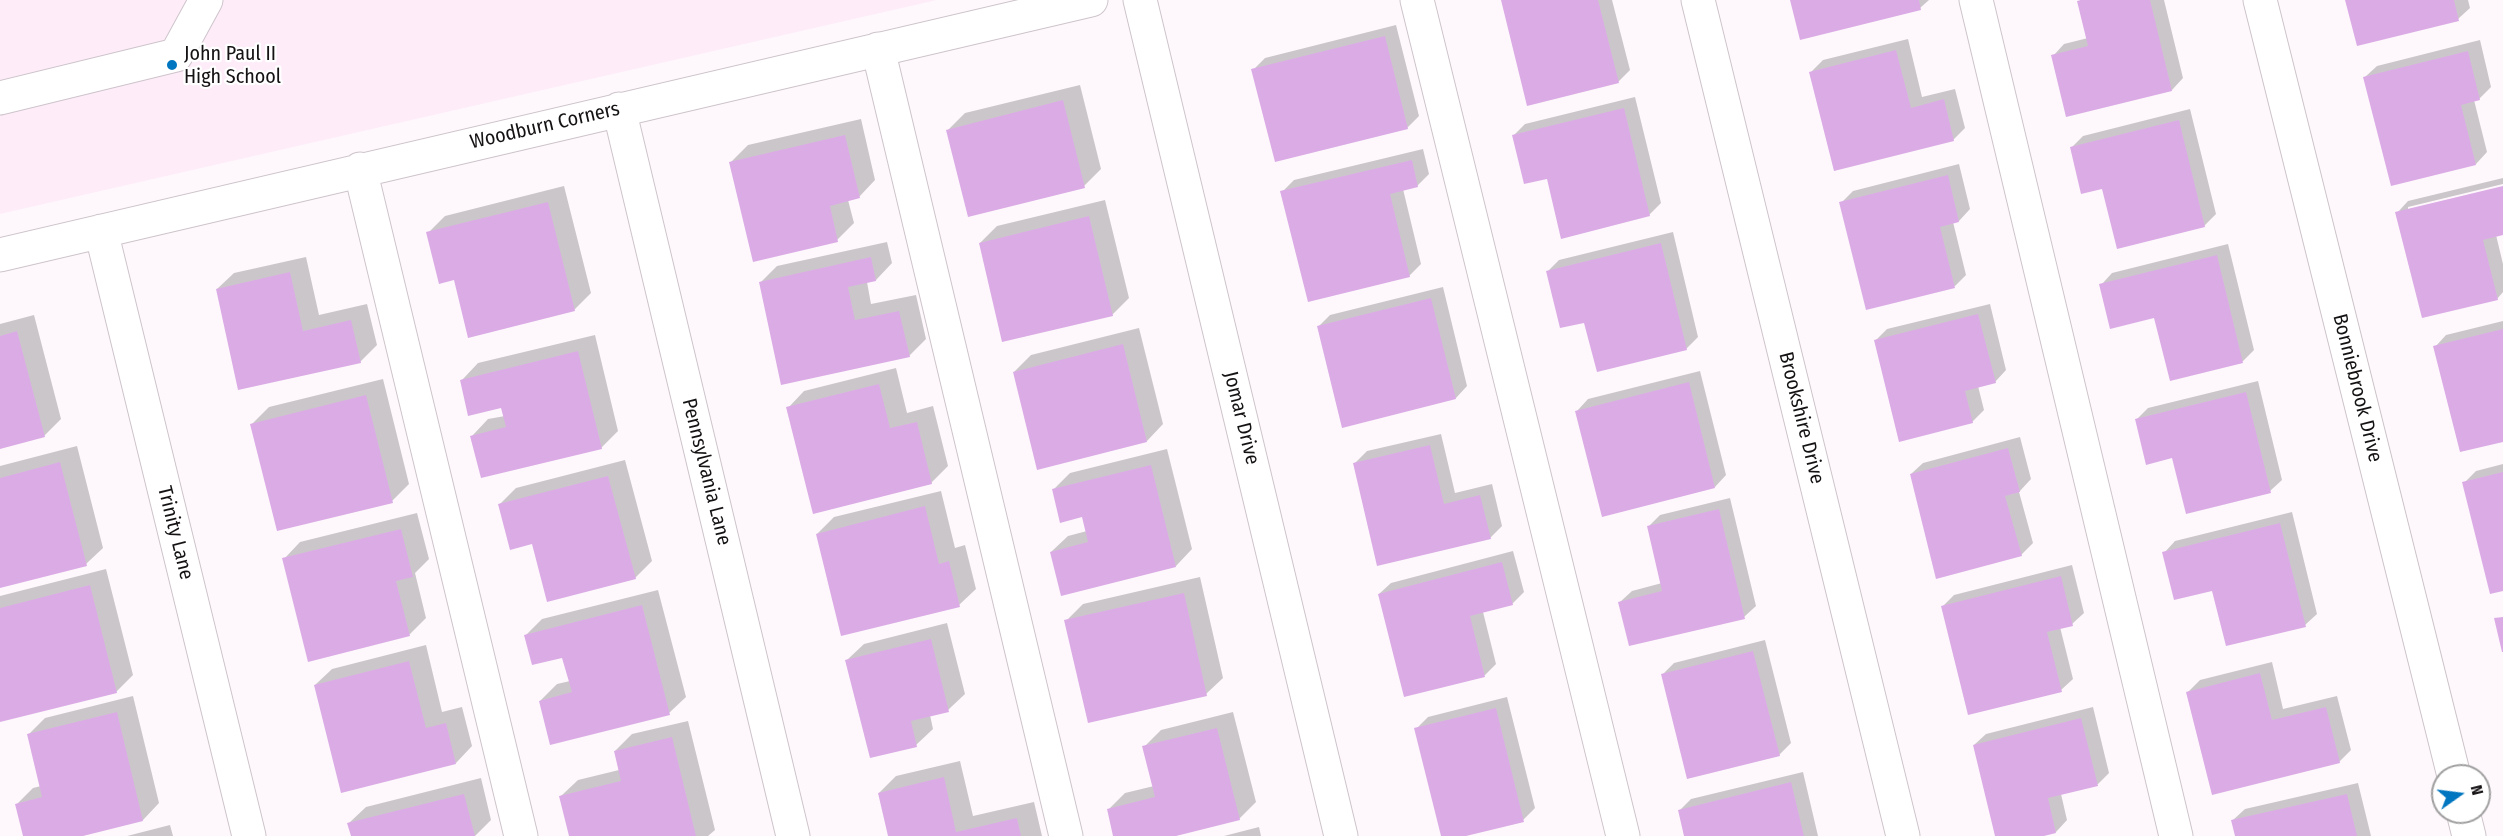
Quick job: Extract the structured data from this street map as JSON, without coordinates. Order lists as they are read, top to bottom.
{
  "streets": {
    "street": [
      "Woodburn Corners",
      "Bonniebrook Drive",
      "Jomar Drive",
      "Brookshire Drive",
      "Pennsylvania Lane",
      "Trinity Lane"
    ]
  },
  "crossings": [
    ["Woodburn Corners", "Pennsylvania Lane"],
    ["Woodburn Corners", "Trinity Lane"]
  ],
  "places": ["John Paul II High School"],
  "north": "right"
}
